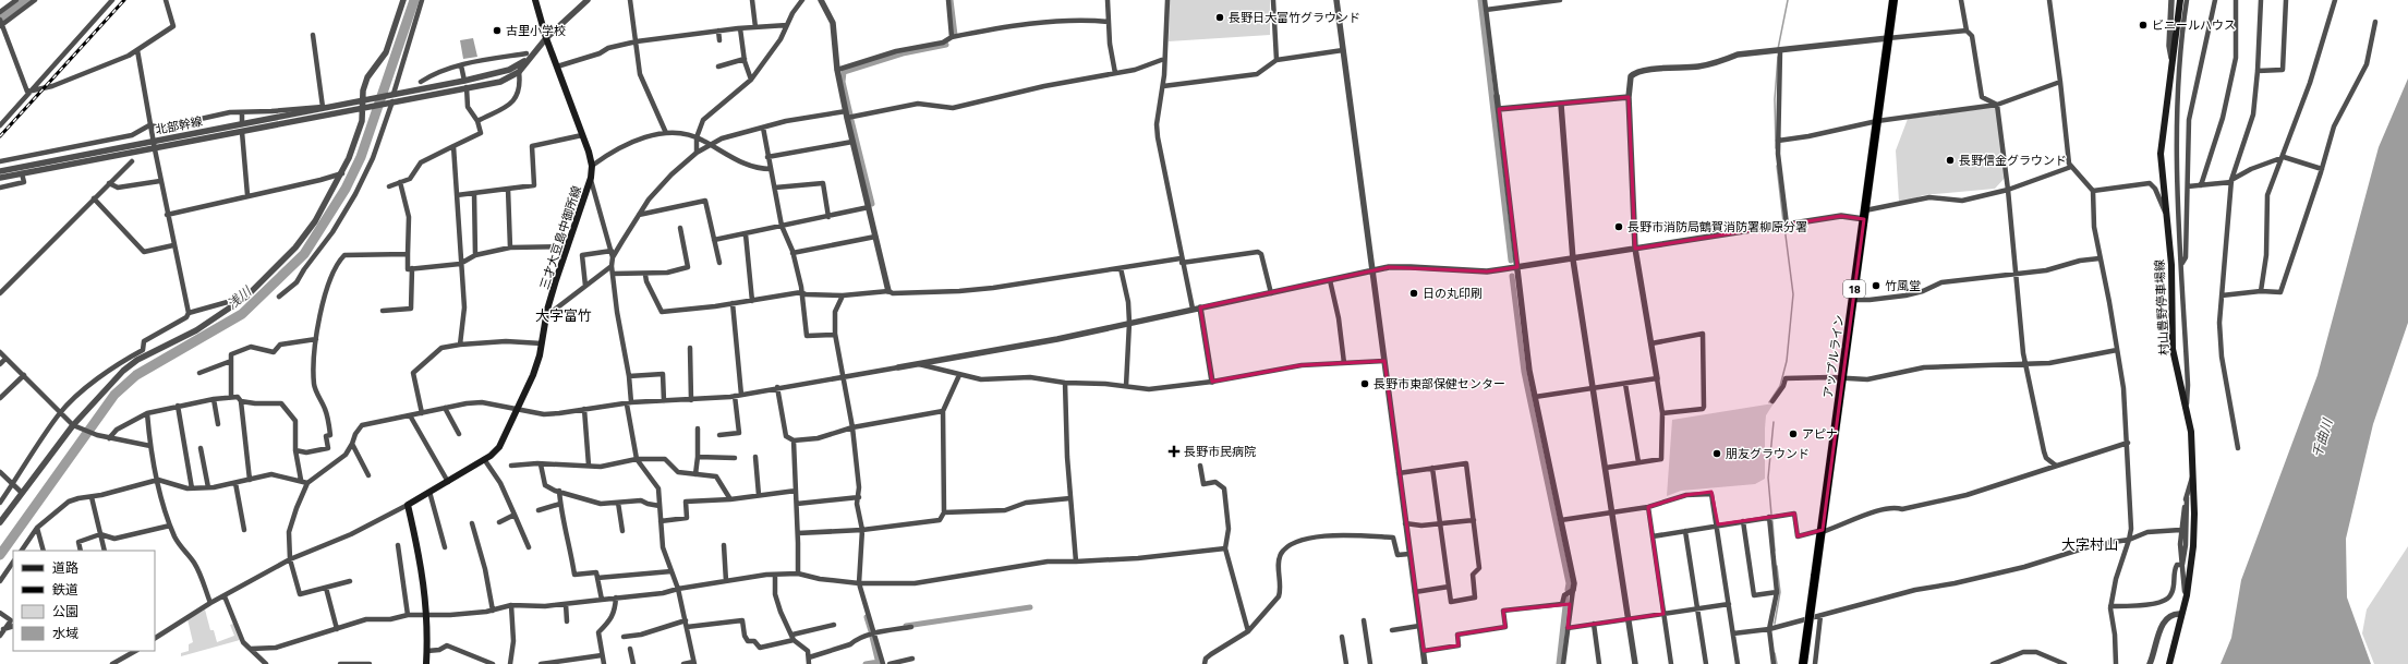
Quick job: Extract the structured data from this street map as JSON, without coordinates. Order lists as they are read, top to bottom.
{
  "streets": {
    "highway": ["18", "アップルライン"],
    "main road": ["三才大豆島中御所線", "村山豊野停車場線"],
    "street": ["北部幹線"]
  },
  "districts": ["大字富竹", "大字村山"],
  "water": ["浅川", "千曲川"],
  "places": {
    "other": [
      "長野日大富竹グラウンド",
      "ビニールハウス",
      "古里小学校",
      "長野信金グラウンド",
      "長野市消防局鶴賀消防署柳原分署",
      "竹風堂",
      "日の丸印刷",
      "長野市東部保健センター",
      "アピナ",
      "朋友グラウンド"
    ],
    "health": ["長野市民病院"]
  },
  "legend": [
    "道路",
    "鉄道",
    "公園",
    "水域"
  ]
}
